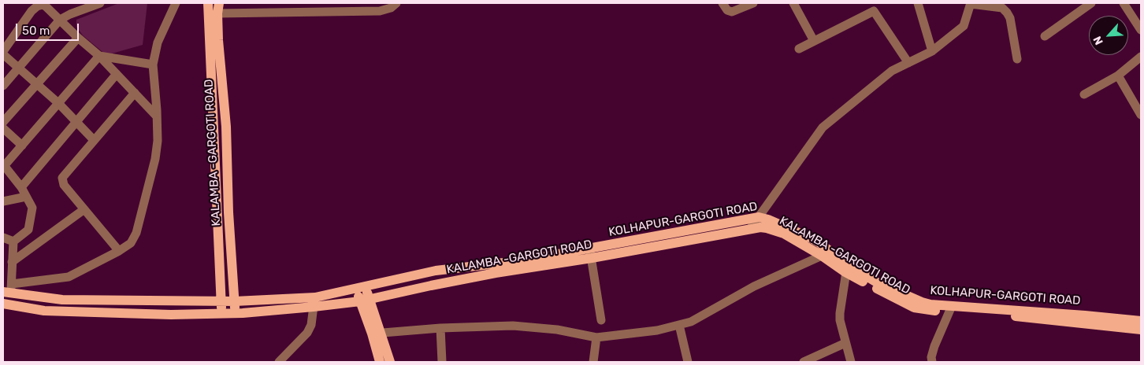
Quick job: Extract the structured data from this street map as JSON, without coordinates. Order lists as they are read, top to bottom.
{
  "streets": {
    "main road": ["KALAMBA -GARGOTI ROAD", "KOLHAPUR-GARGOTI ROAD"]
  },
  "crossings": [
    ["KALAMBA -GARGOTI ROAD", "KOLHAPUR-GARGOTI ROAD"]
  ],
  "scale_bar": "50 m",
  "north": "bottom left"
}
